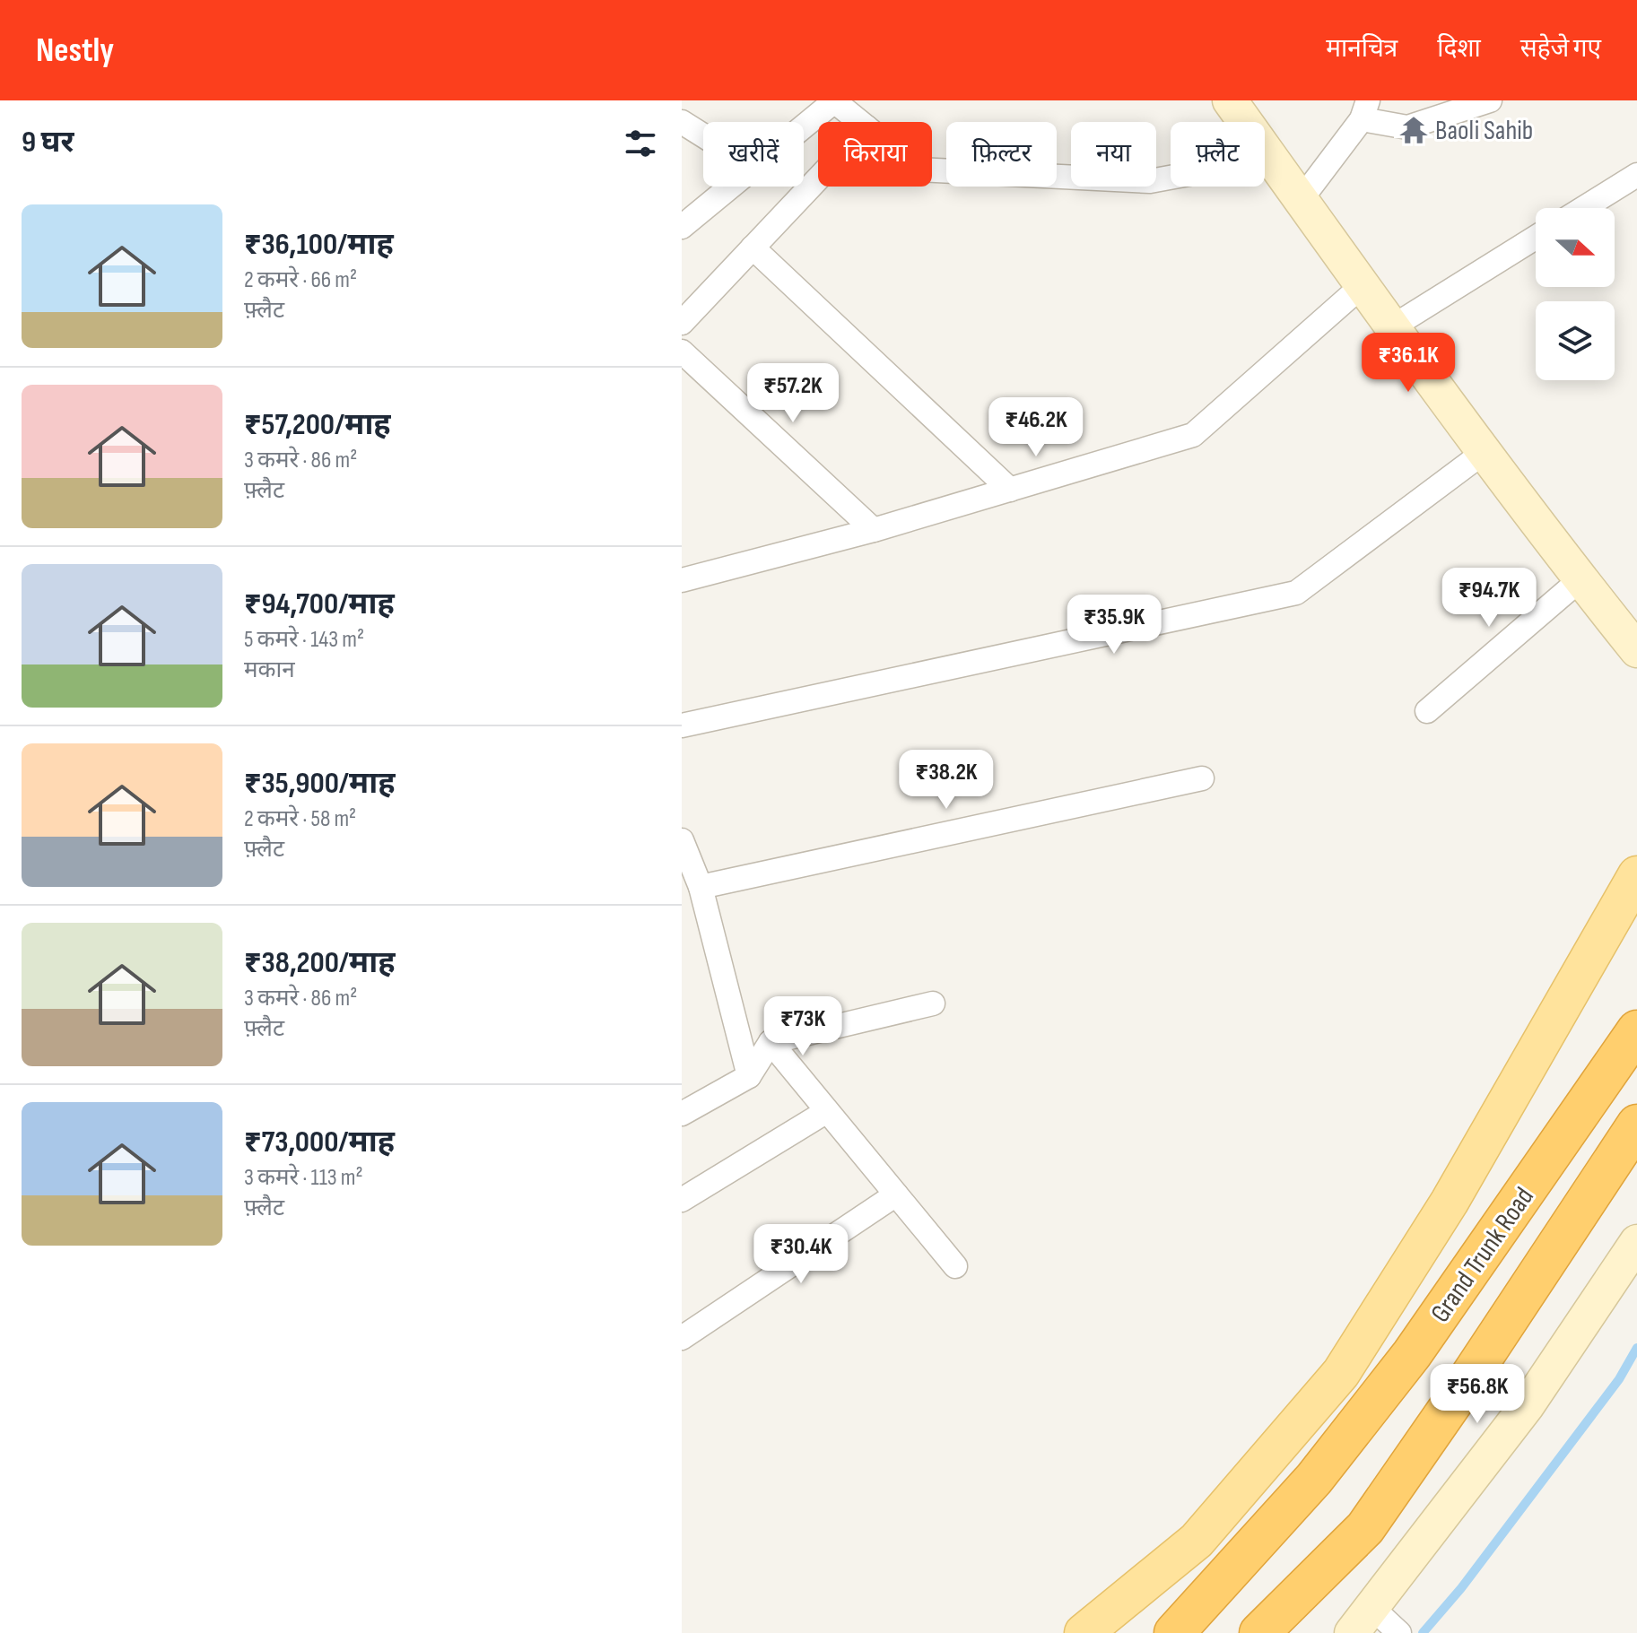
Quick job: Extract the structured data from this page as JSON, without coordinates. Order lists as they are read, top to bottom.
{
  "streets": {
    "highway": ["Grand Trunk Road"]
  },
  "places": {
    "temple": ["Baoli Sahib"]
  },
  "north": "right",
  "page": {
    "header": "Nestly",
    "nav": ["मानचित्र", "दिशा", "सहेजे गए"],
    "heading": "9 घर",
    "chip": [
      "खरीदें",
      "किराया",
      "फ़िल्टर",
      "नया",
      "फ़्लैट"
    ],
    "list": [
      {
        "name": "₹36,100/माह",
        "note": "2 कमरे · 66 m² · फ़्लैट"
      },
      {
        "name": "₹57,200/माह",
        "note": "3 कमरे · 86 m² · फ़्लैट"
      },
      {
        "name": "₹94,700/माह",
        "note": "5 कमरे · 143 m² · मकान"
      },
      {
        "name": "₹35,900/माह",
        "note": "2 कमरे · 58 m² · फ़्लैट"
      },
      {
        "name": "₹38,200/माह",
        "note": "3 कमरे · 86 m² · फ़्लैट"
      },
      {
        "name": "₹73,000/माह",
        "note": "3 कमरे · 113 m² · फ़्लैट"
      }
    ],
    "price": [
      "₹36.1K",
      "₹57.2K",
      "₹46.2K",
      "₹94.7K",
      "₹35.9K",
      "₹38.2K",
      "₹73K",
      "₹30.4K",
      "₹56.8K"
    ]
  }
}
